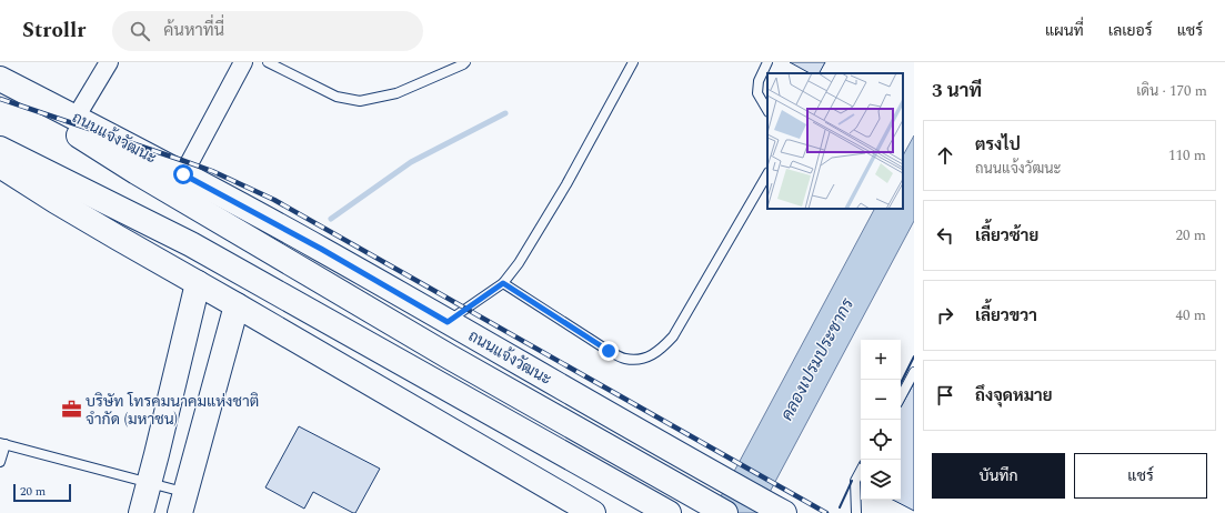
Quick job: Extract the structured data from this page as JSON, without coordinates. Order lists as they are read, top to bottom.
{
  "streets": {
    "main road": ["ถนนแจ้งวัฒนะ"]
  },
  "water": ["คลองเปรมประชากร"],
  "places": {
    "office": ["บริษัท โทรคมนาคมแห่งชาติ จำกัด (มหาชน)"]
  },
  "scale_bar": "20 m",
  "page": {
    "header": "Strollr",
    "search": "ค้นหาที่นี่",
    "nav": ["แผนที่", "เลเยอร์", "แชร์"],
    "heading": ["3 นาที", "เดิน · 170 m"],
    "list": [
      ["ตรงไป", "ถนนแจ้งวัฒนะ", "110 m"],
      ["เลี้ยวซ้าย", "20 m"],
      ["เลี้ยวขวา", "40 m"],
      "ถึงจุดหมาย"
    ],
    "map_buttons": ["+", "−"],
    "buttons": ["บันทึก", "แชร์"],
    "scale": "20 m"
  }
}
